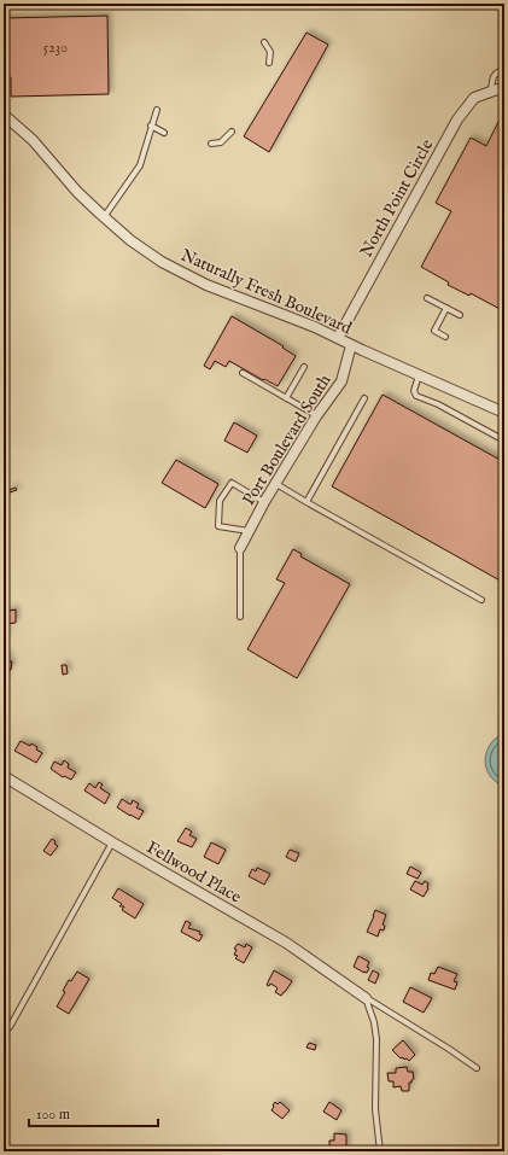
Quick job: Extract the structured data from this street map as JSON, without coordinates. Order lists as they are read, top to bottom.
{
  "streets": {
    "street": [
      "North Point Circle",
      "Naturally Fresh Boulevard",
      "Port Boulevard South",
      "Fellwood Place"
    ]
  },
  "crossings": [
    ["North Point Circle", "Naturally Fresh Boulevard"],
    ["Naturally Fresh Boulevard", "Port Boulevard South"]
  ],
  "house_numbers": ["5230"],
  "scale_bar": "100 m"
}
